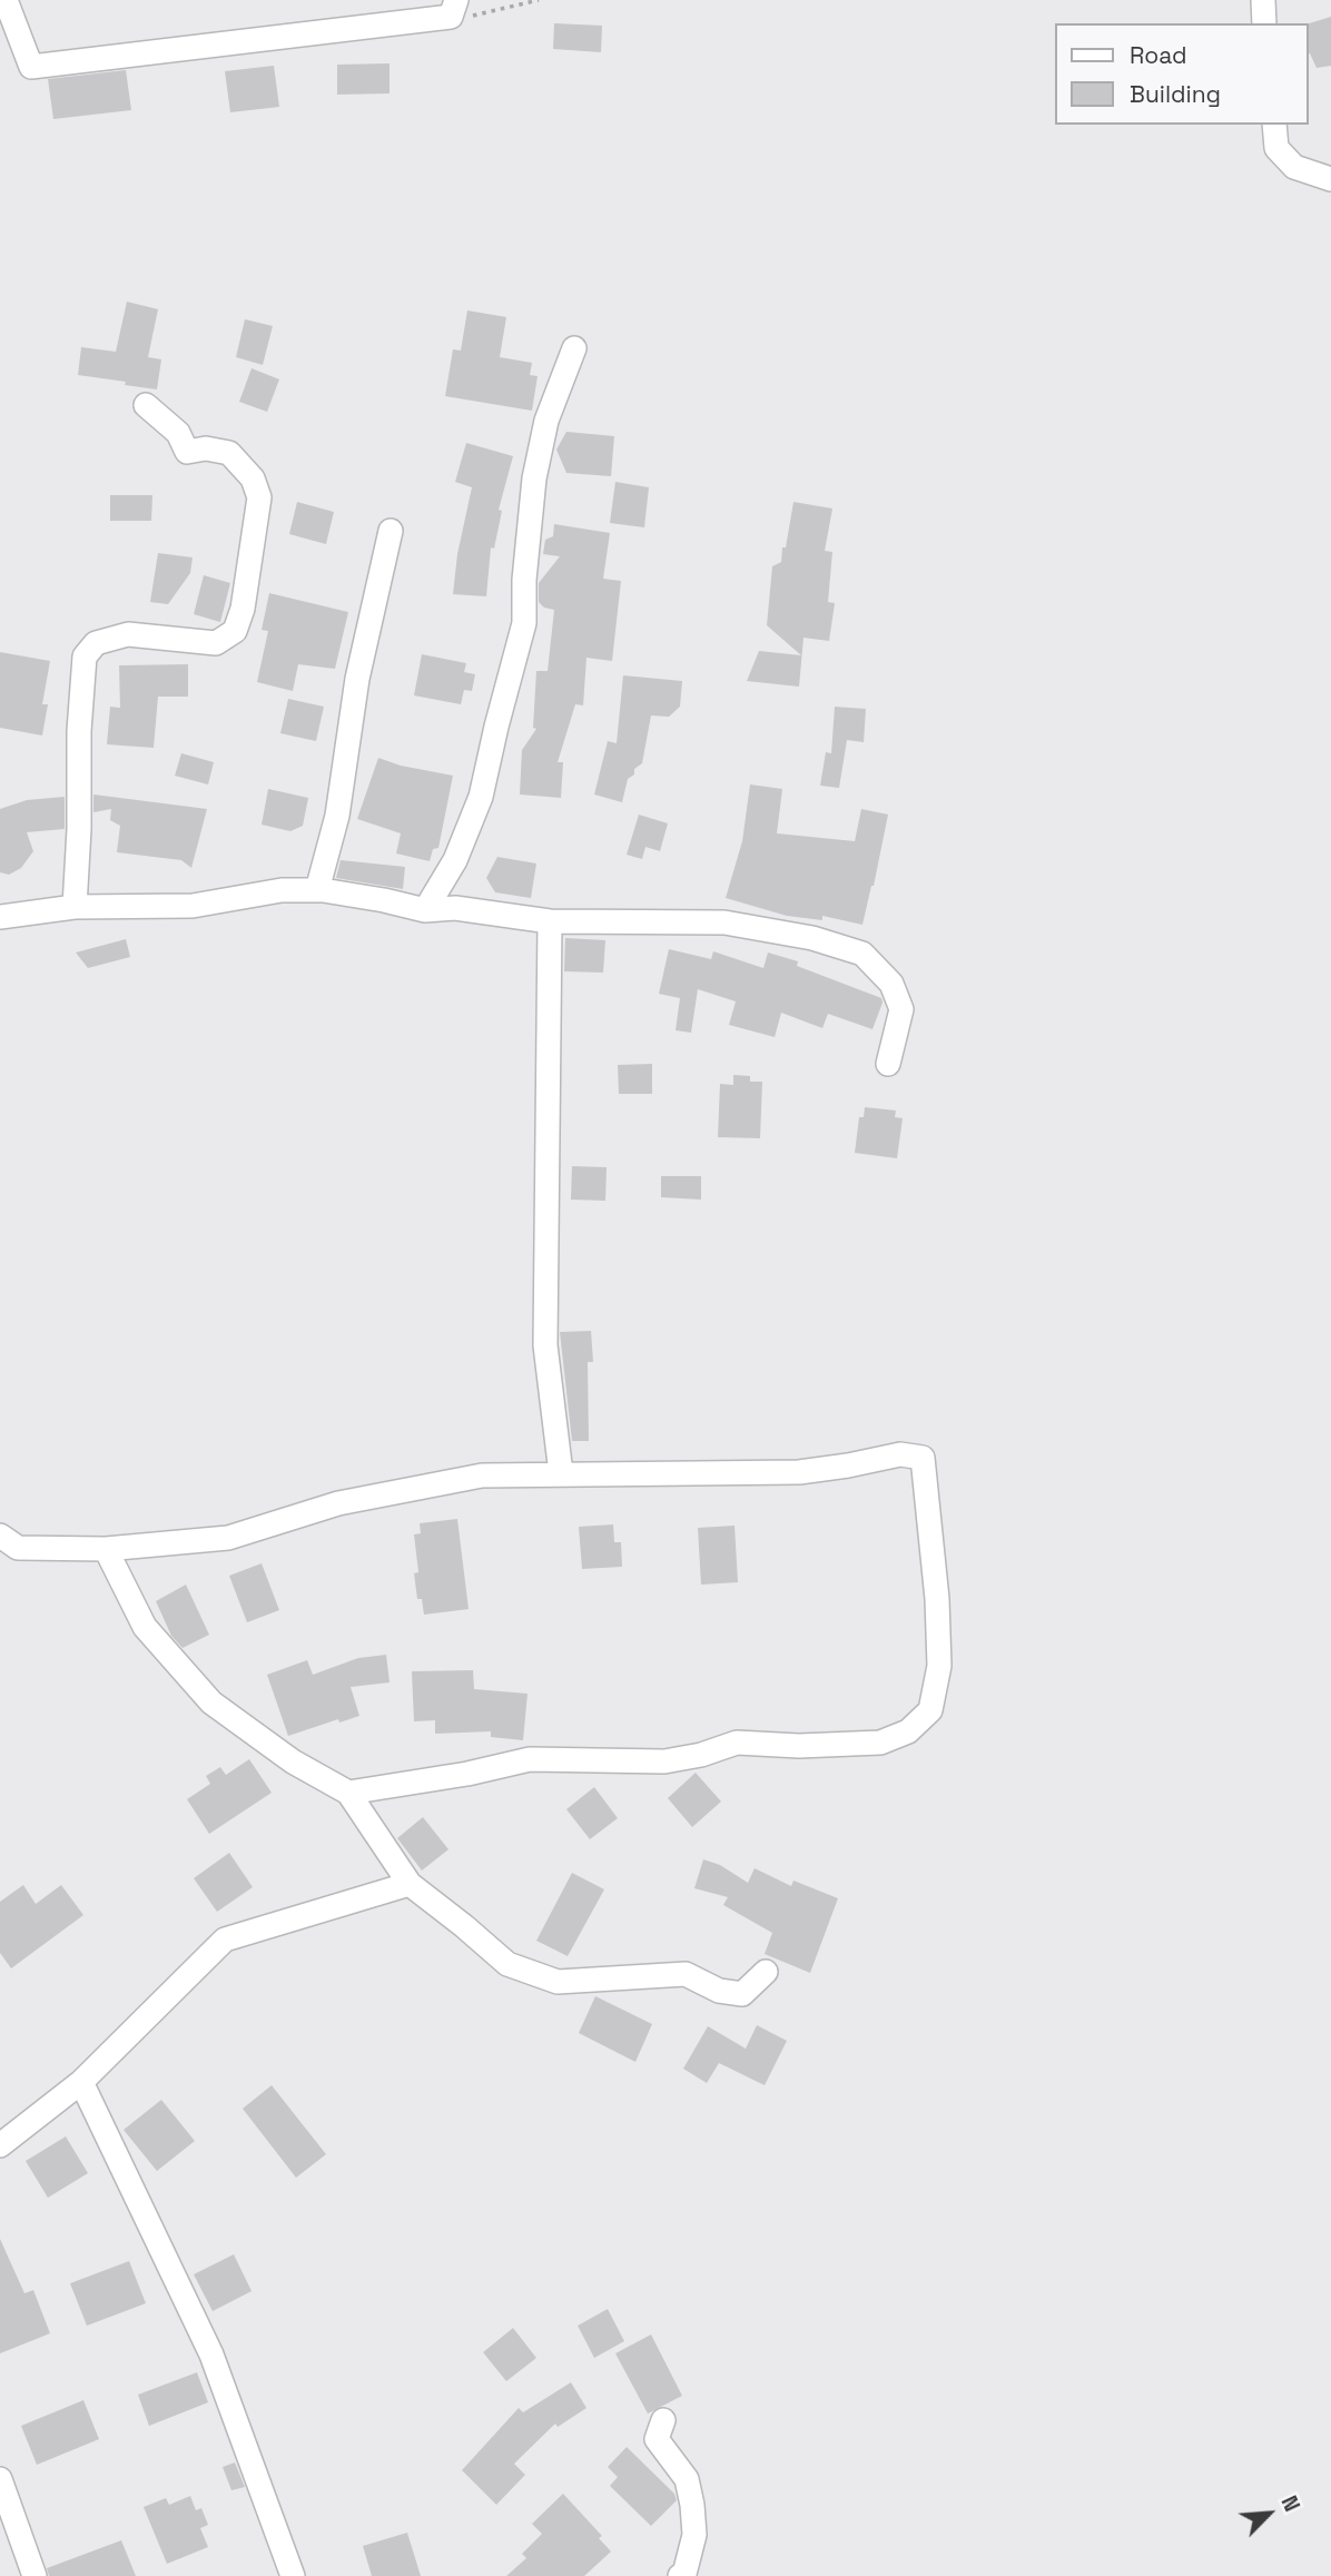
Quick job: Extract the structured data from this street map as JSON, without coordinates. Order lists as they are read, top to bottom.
{
  "legend": ["Road", "Building"],
  "north": "top right"
}
